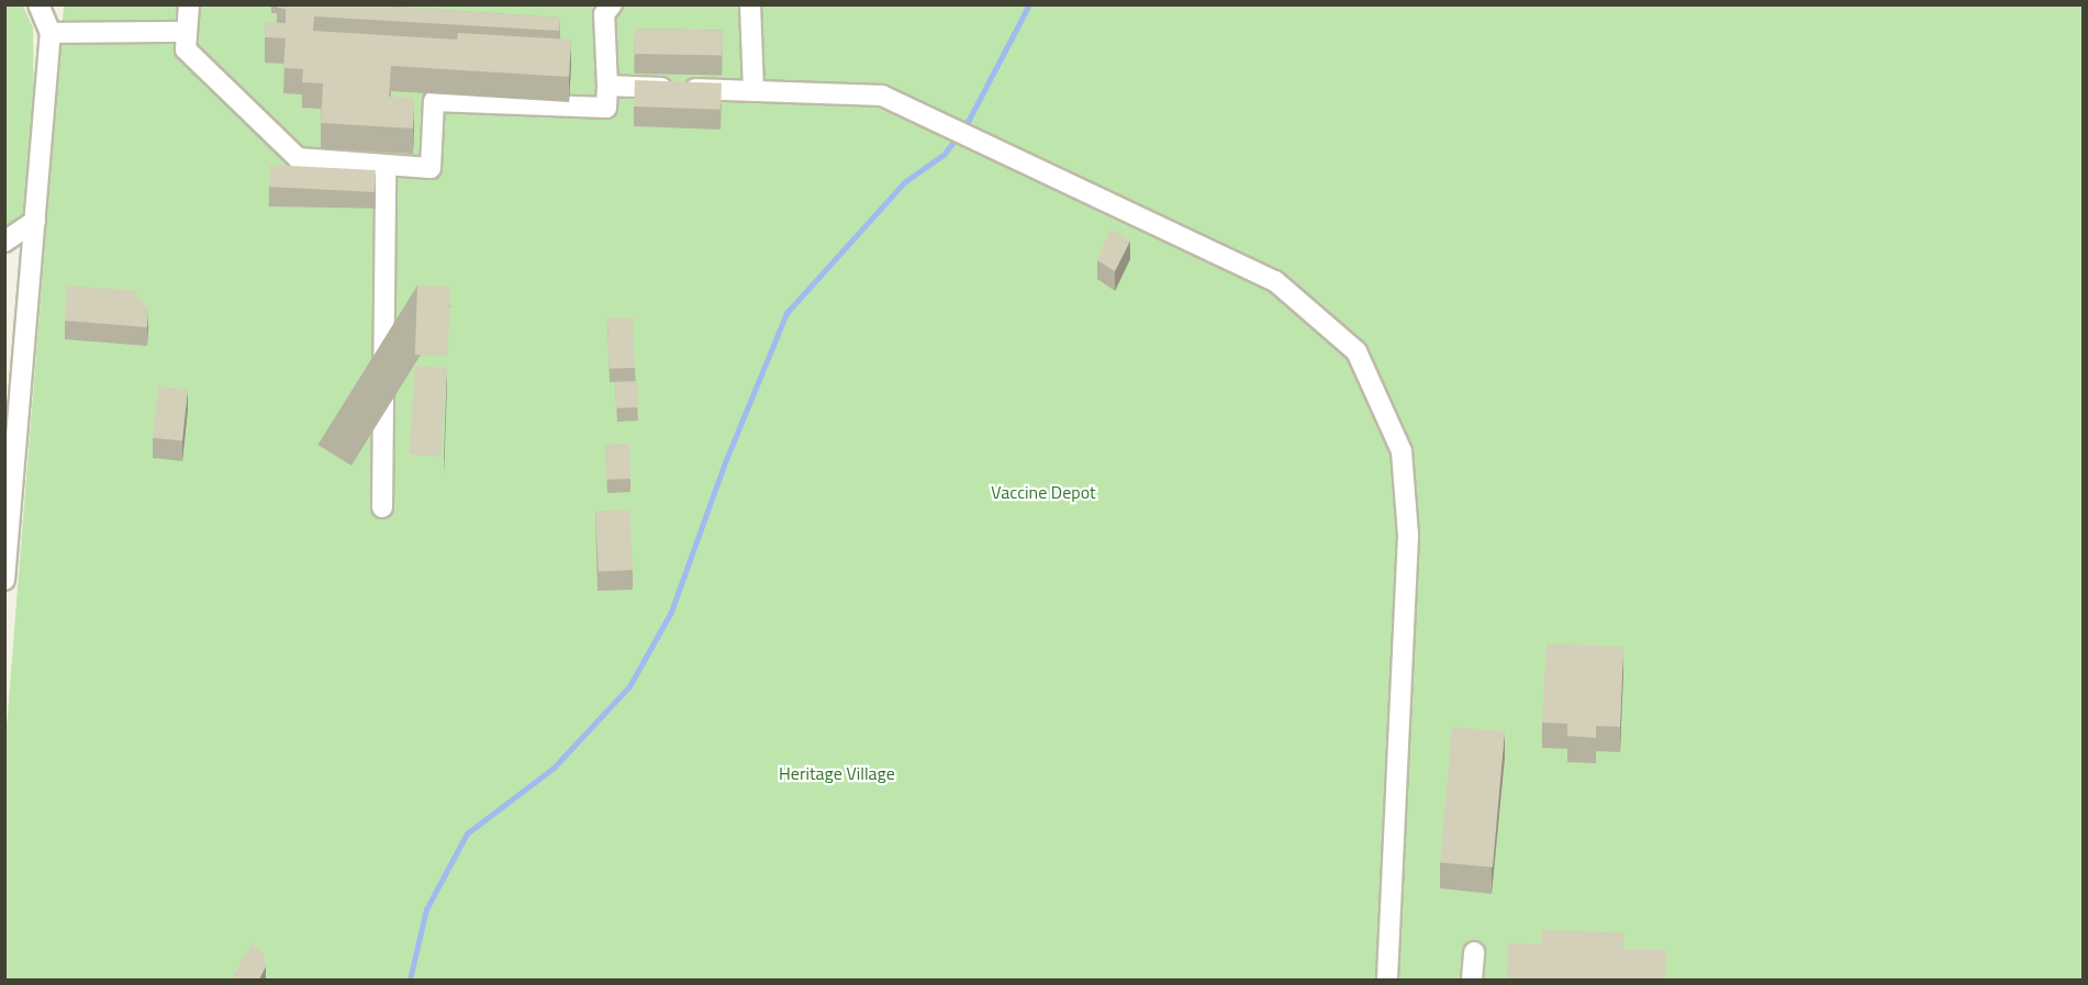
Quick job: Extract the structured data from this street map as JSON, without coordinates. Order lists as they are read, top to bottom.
{
  "parks": ["Vaccine Depot", "Heritage Village"]
}
